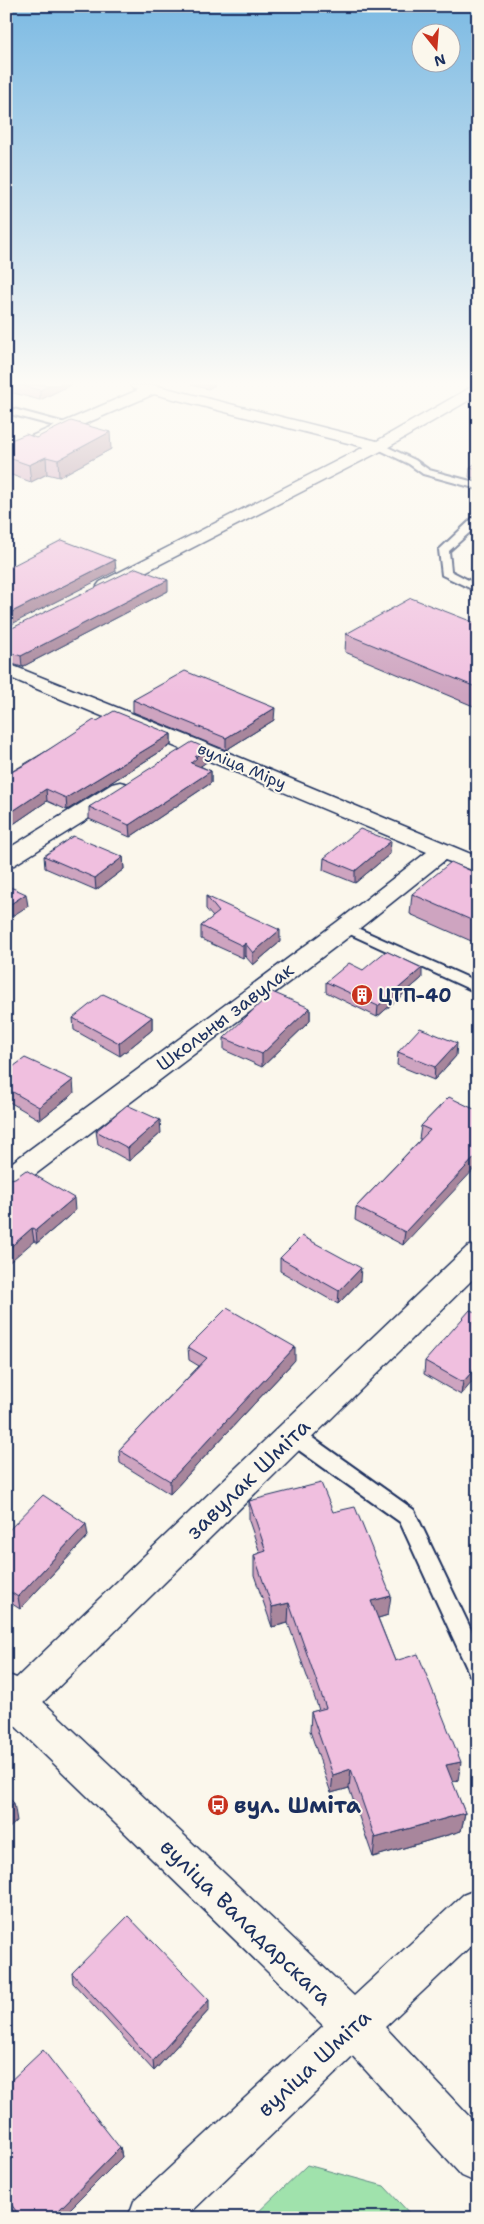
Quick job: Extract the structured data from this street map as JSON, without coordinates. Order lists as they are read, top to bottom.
{
  "streets": {
    "street": [
      "вуліца Міру",
      "Школьны завулак",
      "завулак Шміта",
      "вуліца Валадарскага",
      "вуліца Шміта"
    ]
  },
  "crossings": [
    ["вуліца Міру", "Школьны завулак"],
    ["завулак Шміта", "вуліца Валадарскага"],
    ["вуліца Валадарскага", "вуліца Шміта"]
  ],
  "places": {
    "building": ["ЦТП-40"],
    "bus stop": ["вул. Шміта"]
  },
  "north": "bottom"
}
